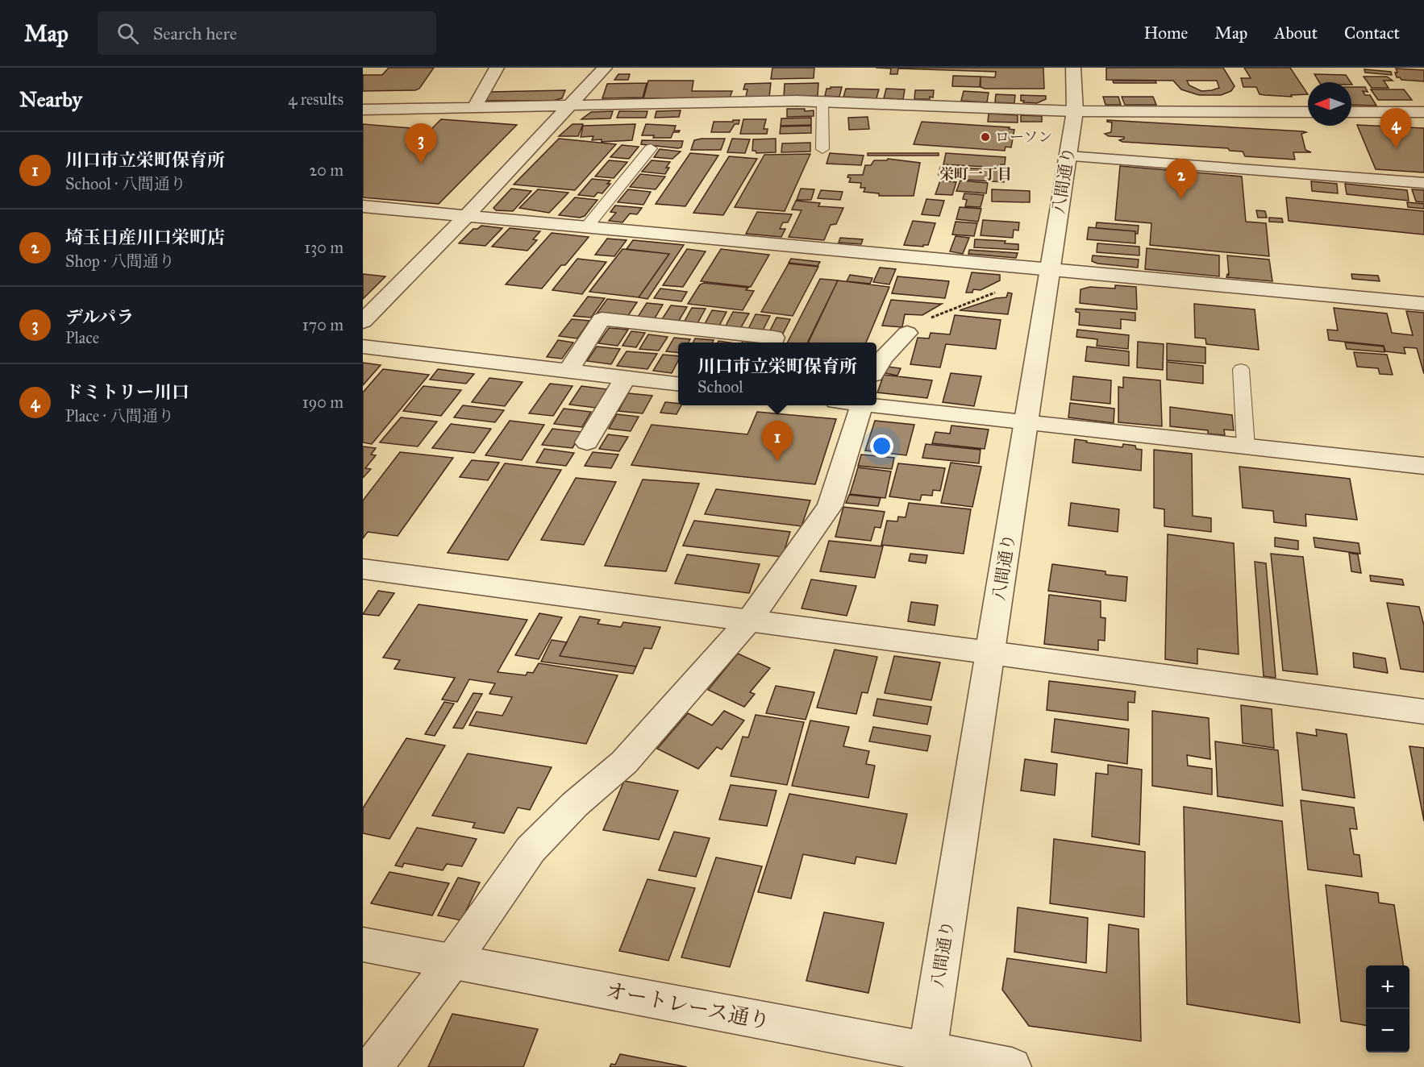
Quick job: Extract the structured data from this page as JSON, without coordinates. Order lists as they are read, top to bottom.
{
  "streets": {
    "street": ["八間通り", "オートレース通り"]
  },
  "crossings": [
    ["八間通り", "オートレース通り"]
  ],
  "districts": ["栄町一丁目"],
  "places": ["ローソン"],
  "north": "left",
  "page": {
    "header": "Map",
    "search": "Search here",
    "nav": [
      "Home",
      "Map",
      "About",
      "Contact"
    ],
    "heading": ["Nearby", "4 results"],
    "pins": [
      "4",
      "3",
      "2",
      "1"
    ],
    "list": [
      {
        "mark": "1",
        "name": "川口市立栄町保育所",
        "note": "School · 八間通り",
        "value": "20 m"
      },
      {
        "mark": "2",
        "name": "埼玉日産川口栄町店",
        "note": "Shop · 八間通り",
        "value": "130 m"
      },
      {
        "mark": "3",
        "name": "デルパラ",
        "note": "Place",
        "value": "170 m"
      },
      {
        "mark": "4",
        "name": "ドミトリー川口",
        "note": "Place · 八間通り",
        "value": "190 m"
      }
    ],
    "popup": ["川口市立栄町保育所", "School"],
    "map_buttons": ["+", "−"]
  }
}
